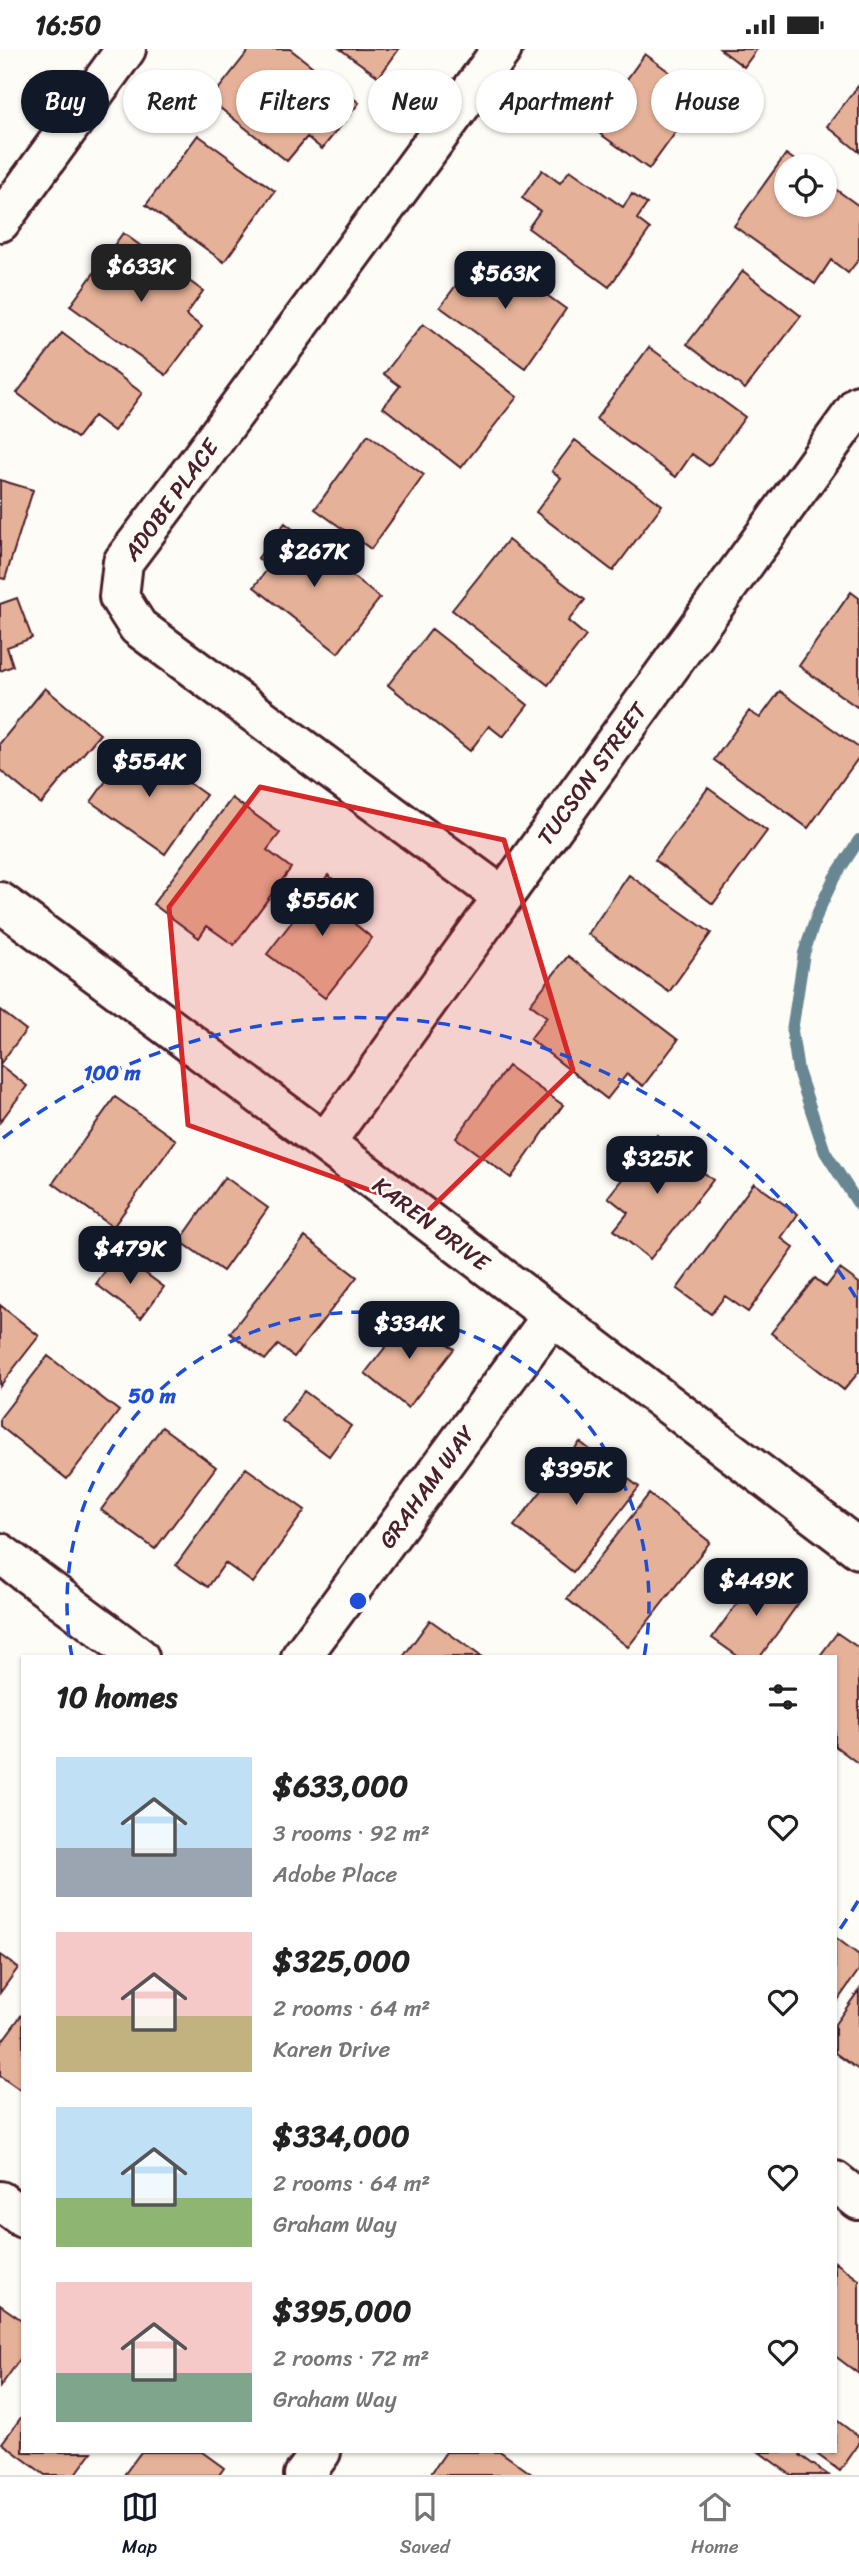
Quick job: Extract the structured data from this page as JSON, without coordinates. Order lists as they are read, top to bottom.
{
  "streets": {
    "street": [
      "ADOBE PLACE",
      "TUCSON STREET",
      "KAREN DRIVE",
      "GRAHAM WAY"
    ]
  },
  "crossings": [
    ["ADOBE PLACE", "TUCSON STREET"],
    ["TUCSON STREET", "KAREN DRIVE"],
    ["KAREN DRIVE", "GRAHAM WAY"]
  ],
  "page": {
    "status": "16:50",
    "chip": [
      "Buy",
      "Rent",
      "Filters",
      "New",
      "Apartment",
      "House"
    ],
    "price": [
      "$633K",
      "$563K",
      "$267K",
      "$554K",
      "$556K",
      "$325K",
      "$479K",
      "$334K",
      "$395K",
      "$449K"
    ],
    "heading": "10 homes",
    "list": [
      {
        "name": "$633,000",
        "note": "3 rooms · 92 m² · Adobe Place"
      },
      {
        "name": "$325,000",
        "note": "2 rooms · 64 m² · Karen Drive"
      },
      {
        "name": "$334,000",
        "note": "2 rooms · 64 m² · Graham Way"
      },
      {
        "name": "$395,000",
        "note": "2 rooms · 72 m² · Graham Way"
      }
    ],
    "tabs": ["Map", "Saved", "Home"]
  },
  "rings": ["100 m", "50 m"]
}
